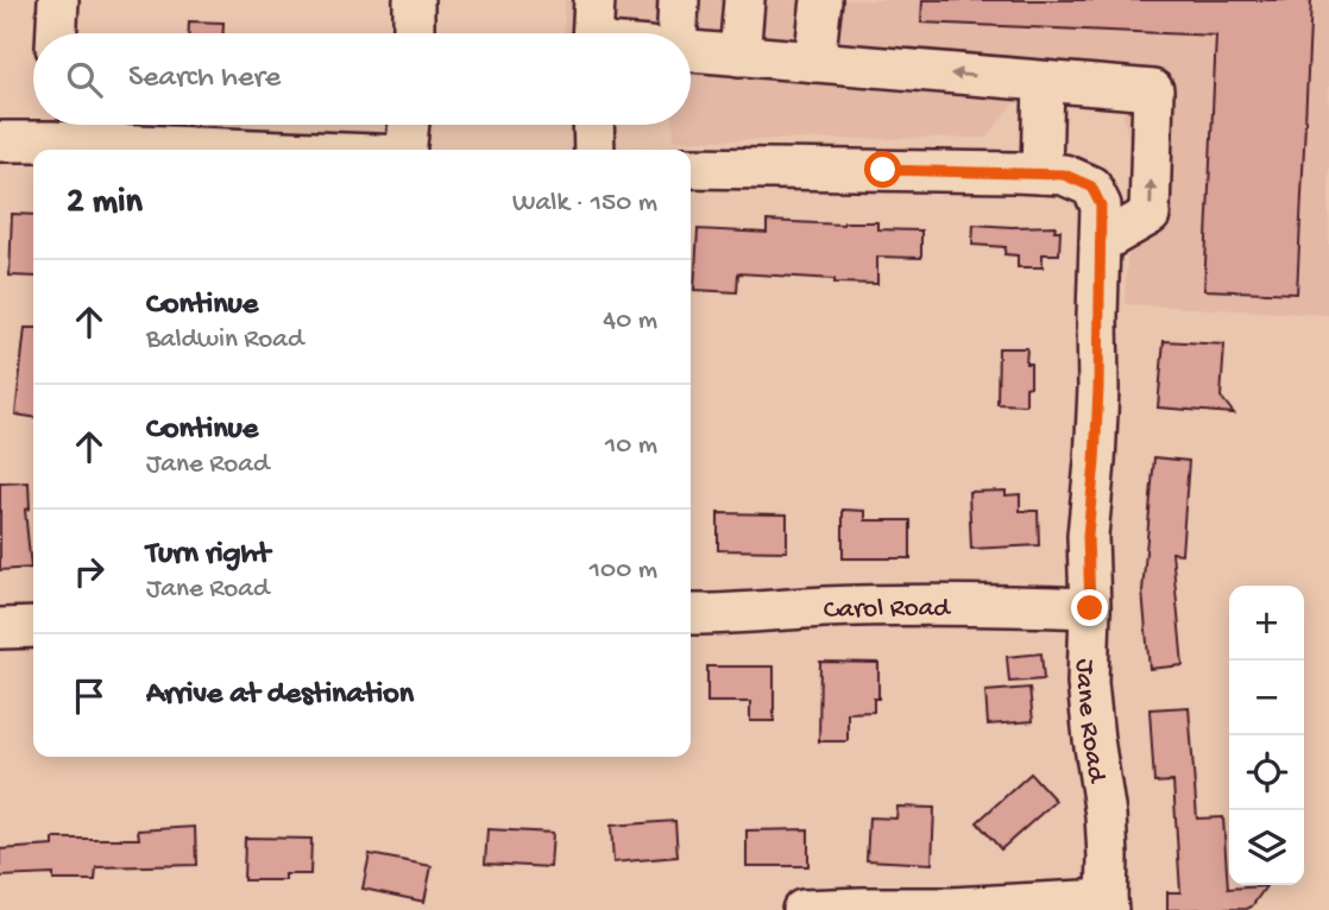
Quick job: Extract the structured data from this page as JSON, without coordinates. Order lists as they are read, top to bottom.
{
  "streets": {
    "street": ["Carol Road", "Jane Road"]
  },
  "crossings": [
    ["Carol Road", "Jane Road"]
  ],
  "page": {
    "search": "Search here",
    "heading": ["2 min", "Walk · 150 m"],
    "list": [
      ["Continue", "Baldwin Road", "40 m"],
      ["Continue", "Jane Road", "10 m"],
      ["Turn right", "Jane Road", "100 m"],
      "Arrive at destination"
    ],
    "map_buttons": ["+", "−"]
  }
}
